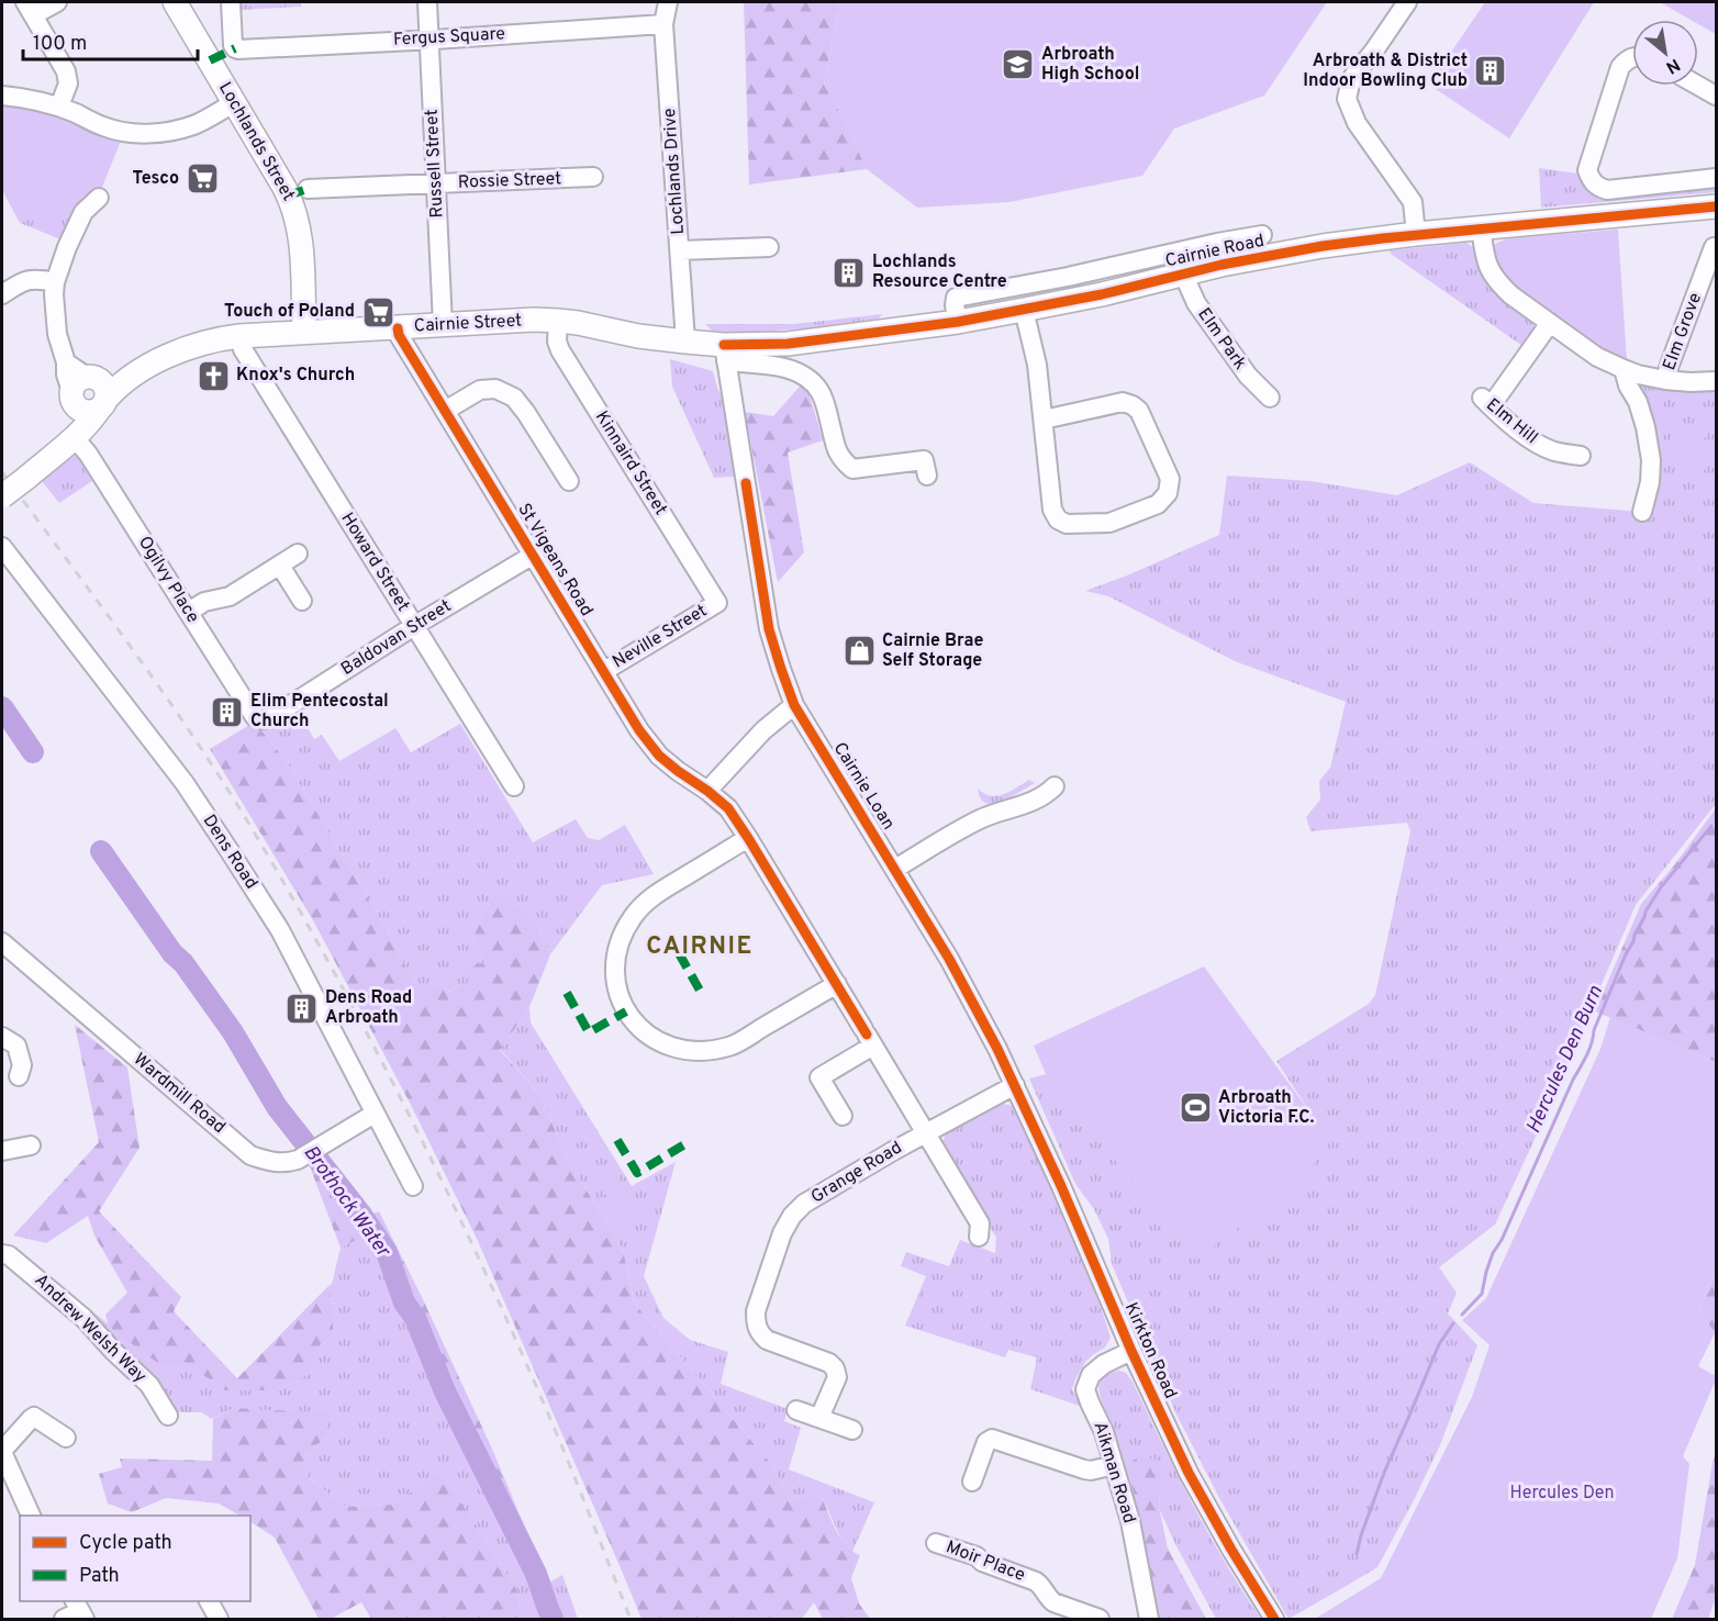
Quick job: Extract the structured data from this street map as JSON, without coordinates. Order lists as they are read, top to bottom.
{
  "streets": {
    "main road": ["Lochlands Street", "Cairnie Road", "Cairnie Street"],
    "street": [
      "Fergus Square",
      "Russell Street",
      "Lochlands Drive",
      "Rossie Street",
      "Elm Grove",
      "Elm Park",
      "Elm Hill",
      "Kinnaird Street",
      "St Vigeans Road",
      "Howard Street",
      "Ogilvy Place",
      "Neville Street",
      "Baldovan Street",
      "Cairnie Loan",
      "Dens Road",
      "Wardmill Road",
      "Grange Road",
      "Andrew Welsh Way",
      "Kirkton Road",
      "Aikman Road",
      "Moir Place"
    ]
  },
  "crossings": [
    ["Fergus Square", "Russell Street"],
    ["Fergus Square", "Lochlands Drive"],
    ["Lochlands Street", "Cairnie Street"],
    ["Russell Street", "Rossie Street"],
    ["Russell Street", "Cairnie Street"],
    ["Lochlands Drive", "Cairnie Road"],
    ["Lochlands Drive", "Cairnie Street"],
    ["Cairnie Road", "Cairnie Street"],
    ["Cairnie Road", "Elm Park"],
    ["Cairnie Road", "Cairnie Loan"],
    ["Cairnie Street", "Kinnaird Street"],
    ["Cairnie Street", "St Vigeans Road"],
    ["Cairnie Street", "Howard Street"],
    ["Cairnie Street", "Ogilvy Place"],
    ["Kinnaird Street", "Neville Street"],
    ["St Vigeans Road", "Neville Street"],
    ["St Vigeans Road", "Baldovan Street"],
    ["Howard Street", "Baldovan Street"],
    ["Ogilvy Place", "Baldovan Street"],
    ["Cairnie Loan", "Grange Road"],
    ["Cairnie Loan", "Kirkton Road"],
    ["Dens Road", "Wardmill Road"],
    ["Grange Road", "Kirkton Road"],
    ["Kirkton Road", "Aikman Road"]
  ],
  "districts": ["CAIRNIE"],
  "water": ["Hercules Den Burn", "Brothock Water"],
  "parks": ["Hercules Den"],
  "places": {
    "school or university": ["Arbroath High School"],
    "building": [
      "Arbroath & District Indoor Bowling Club",
      "Lochlands Resource Centre",
      "Elim Pentecostal Church",
      "Dens Road Arbroath"
    ],
    "supermarket": ["Tesco", "Touch of Poland"],
    "church": ["Knox's Church"],
    "shop": ["Cairnie Brae Self Storage"],
    "sports": ["Arbroath Victoria F.C."]
  },
  "legend": ["Cycle path", "Path"],
  "scale_bar": "100 m",
  "north": "bottom right"
}
